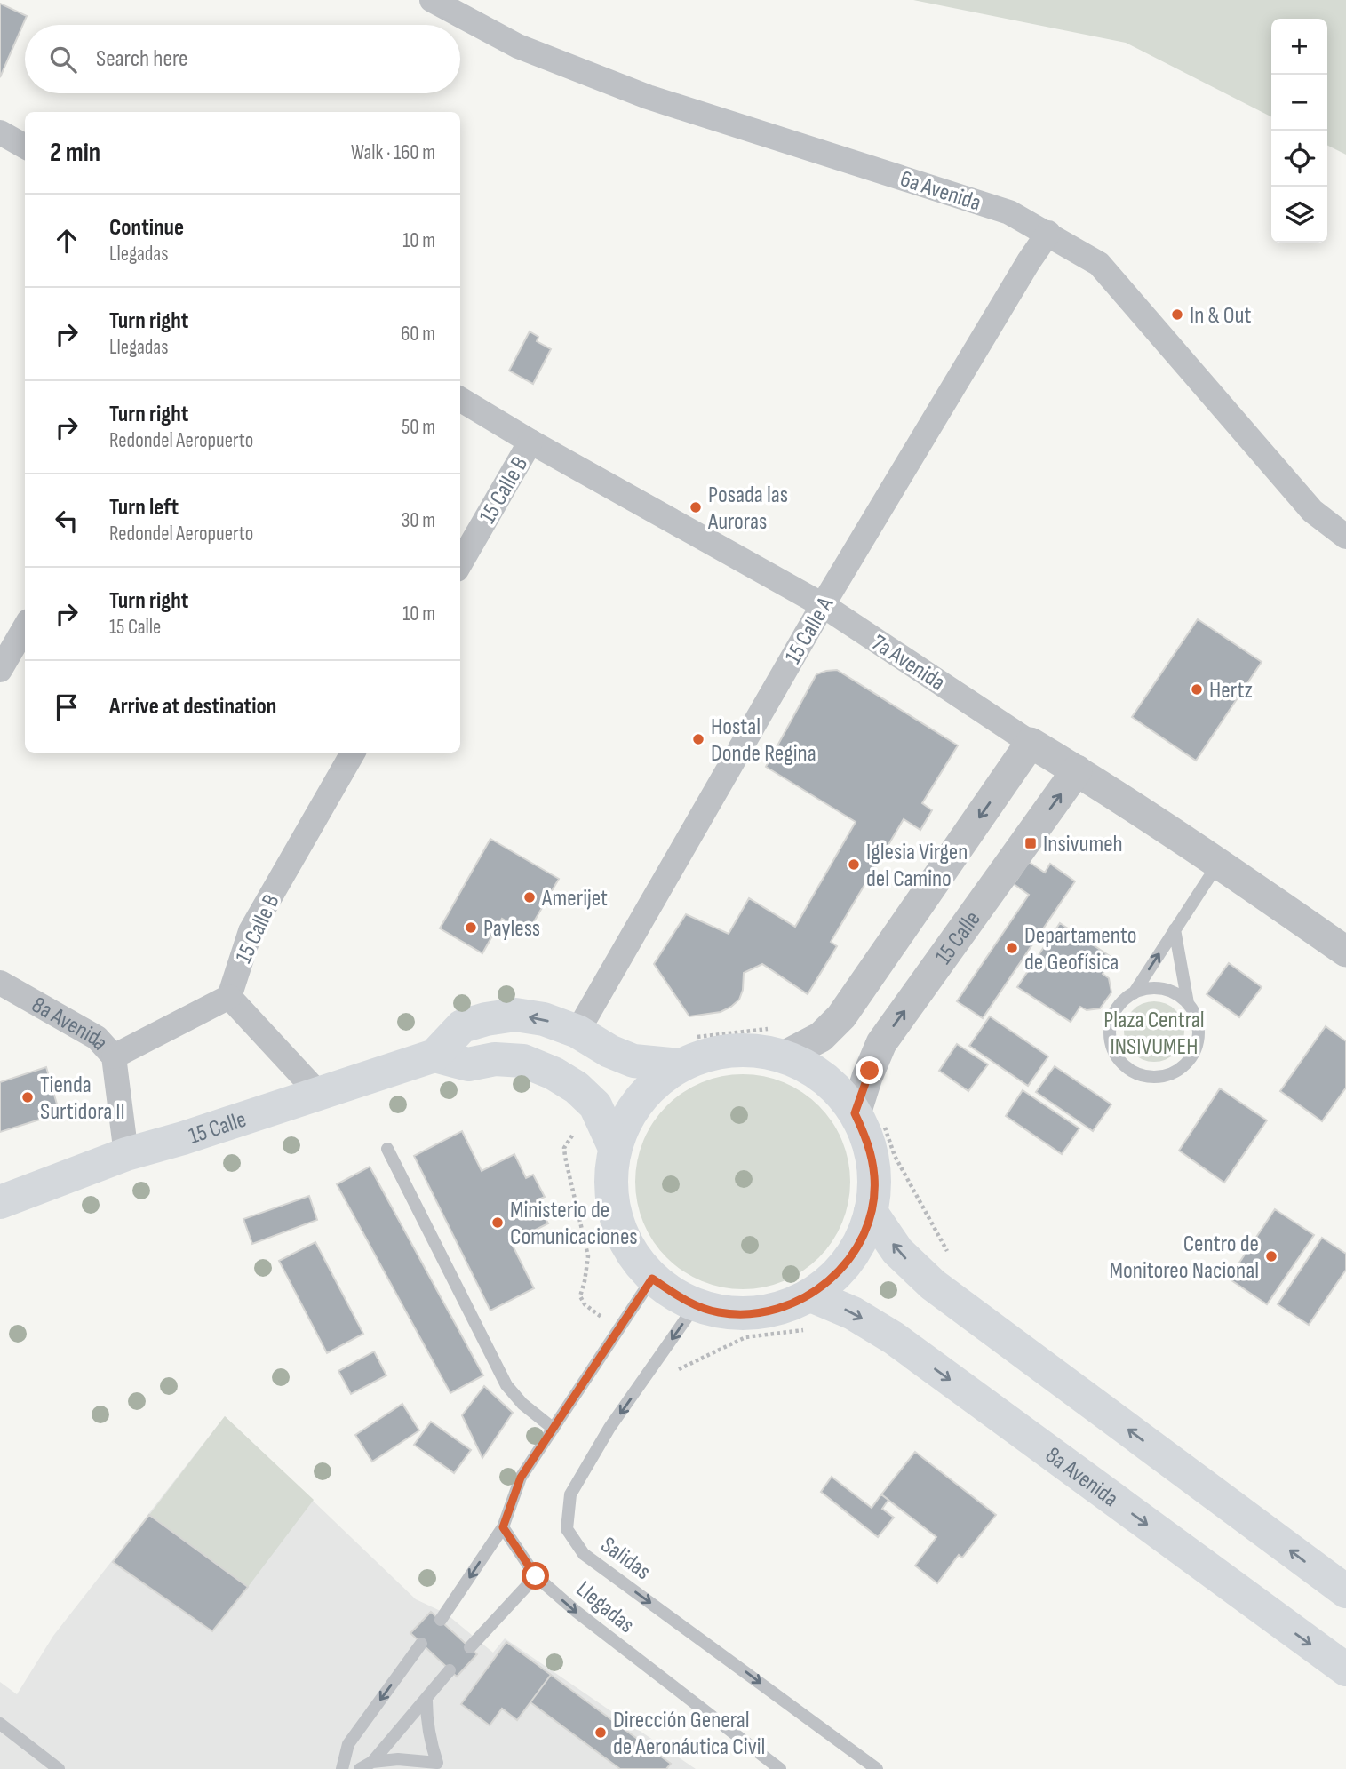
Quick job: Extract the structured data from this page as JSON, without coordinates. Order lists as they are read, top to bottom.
{
  "streets": {
    "main road": ["15 Calle", "8a Avenida"],
    "street": [
      "6a Avenida",
      "15 Calle B",
      "15 Calle A",
      "7a Avenida"
    ],
    "lane": ["Salidas", "Llegadas"]
  },
  "crossings": [
    ["6a Avenida", "15 Calle A"],
    ["15 Calle B", "7a Avenida"],
    ["15 Calle A", "7a Avenida"],
    ["15 Calle A", "15 Calle"],
    ["7a Avenida", "15 Calle"],
    ["15 Calle", "8a Avenida"]
  ],
  "one_way": ["8a Avenida", "Llegadas"],
  "parks": ["Plaza Central INSIVUMEH"],
  "places": {
    "other": [
      "In & Out",
      "Posada las Auroras",
      "Hertz",
      "Hostal Donde Regina",
      "Iglesia Virgen del Camino",
      "Amerijet",
      "Payless",
      "Departamento de Geofísica",
      "Tienda Surtidora II",
      "Ministerio de Comunicaciones",
      "Centro de Monitoreo Nacional",
      "Dirección General de Aeronáutica Civil"
    ],
    "transit": ["Insivumeh"]
  },
  "page": {
    "map_buttons": ["+", "−"],
    "search": "Search here",
    "heading": ["2 min", "Walk · 160 m"],
    "list": [
      ["Continue", "Llegadas", "10 m"],
      ["Turn right", "Llegadas", "60 m"],
      ["Turn right", "Redondel Aeropuerto", "50 m"],
      ["Turn left", "Redondel Aeropuerto", "30 m"],
      ["Turn right", "15 Calle", "10 m"],
      "Arrive at destination"
    ]
  }
}
